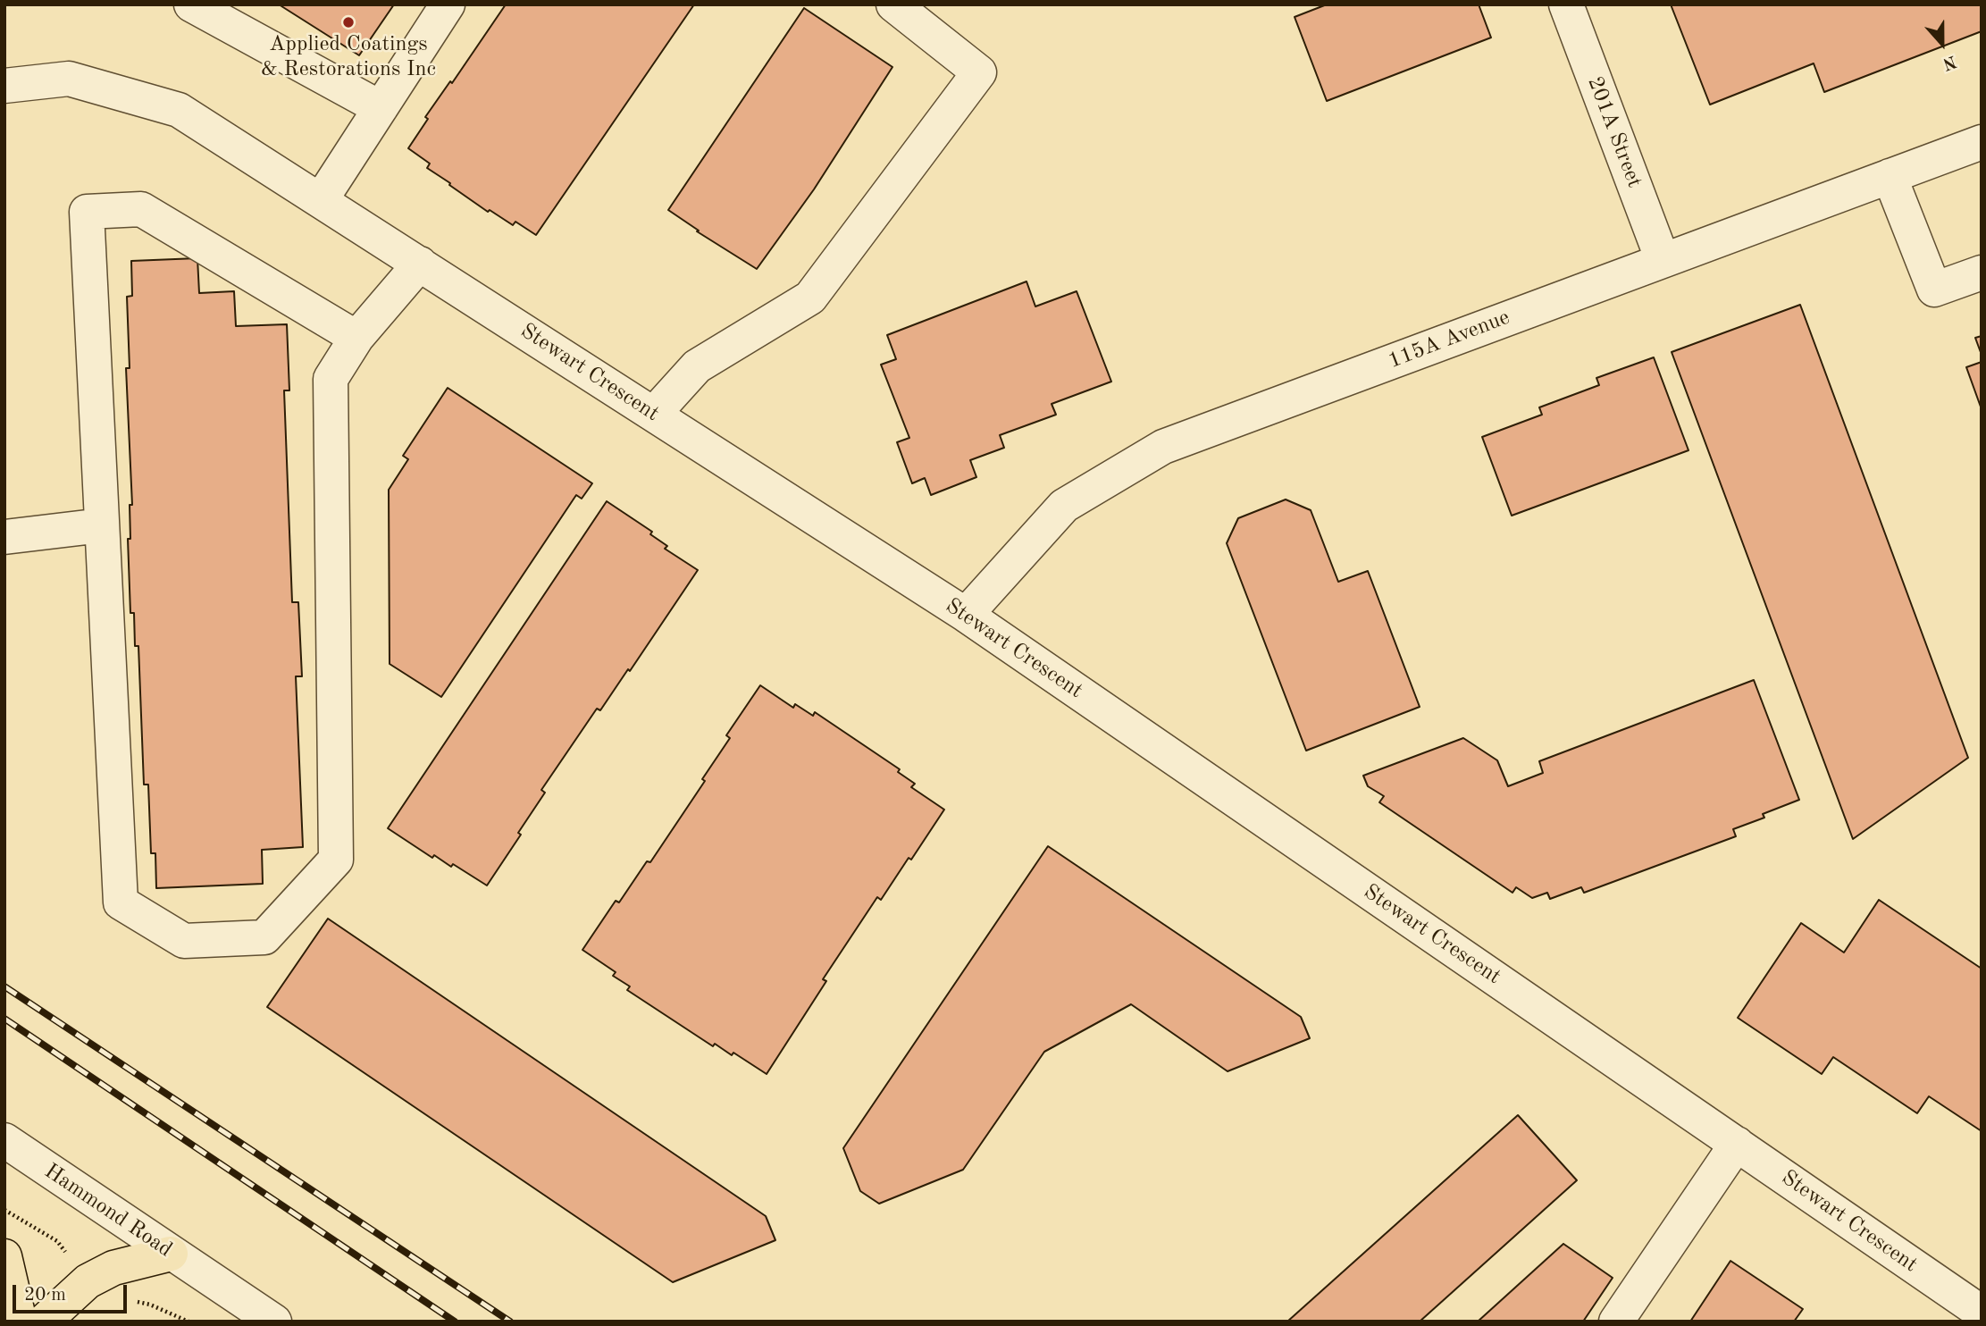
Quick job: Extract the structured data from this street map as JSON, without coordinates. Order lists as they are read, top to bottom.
{
  "streets": {
    "street": [
      "201A Street",
      "115A Avenue",
      "Stewart Crescent",
      "Hammond Road"
    ]
  },
  "crossings": [
    ["201A Street", "115A Avenue"],
    ["115A Avenue", "Stewart Crescent"]
  ],
  "places": ["Applied Coatings & Restorations Inc"],
  "scale_bar": "20 m",
  "north": "bottom"
}
